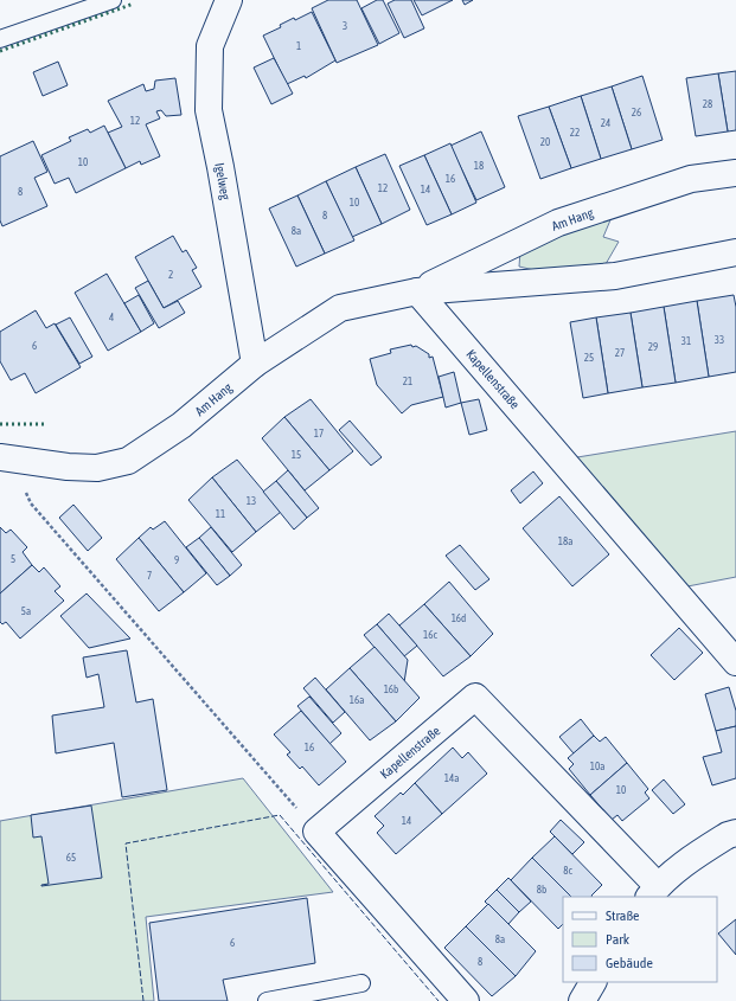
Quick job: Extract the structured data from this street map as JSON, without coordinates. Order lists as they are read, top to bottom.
{
  "streets": {
    "street": ["Igelweg", "Am Hang", "Kapellenstraße"]
  },
  "crossings": [
    ["Igelweg", "Am Hang"],
    ["Am Hang", "Kapellenstraße"]
  ],
  "house_numbers": [
    "3",
    "1",
    "28",
    "26",
    "12",
    "24",
    "22",
    "20",
    "10",
    "18",
    "16",
    "12",
    "14",
    "8",
    "10",
    "8",
    "8a",
    "2",
    "4",
    "33",
    "31",
    "6",
    "29",
    "27",
    "25",
    "21",
    "17",
    "15",
    "13",
    "11",
    "18a",
    "5",
    "9",
    "7",
    "5a",
    "16d",
    "16c",
    "16b",
    "16a",
    "16",
    "10a",
    "14a",
    "10",
    "14",
    "65",
    "8c",
    "8b",
    "8a",
    "6",
    "8"
  ],
  "legend": ["Straße", "Park", "Gebäude"]
}
